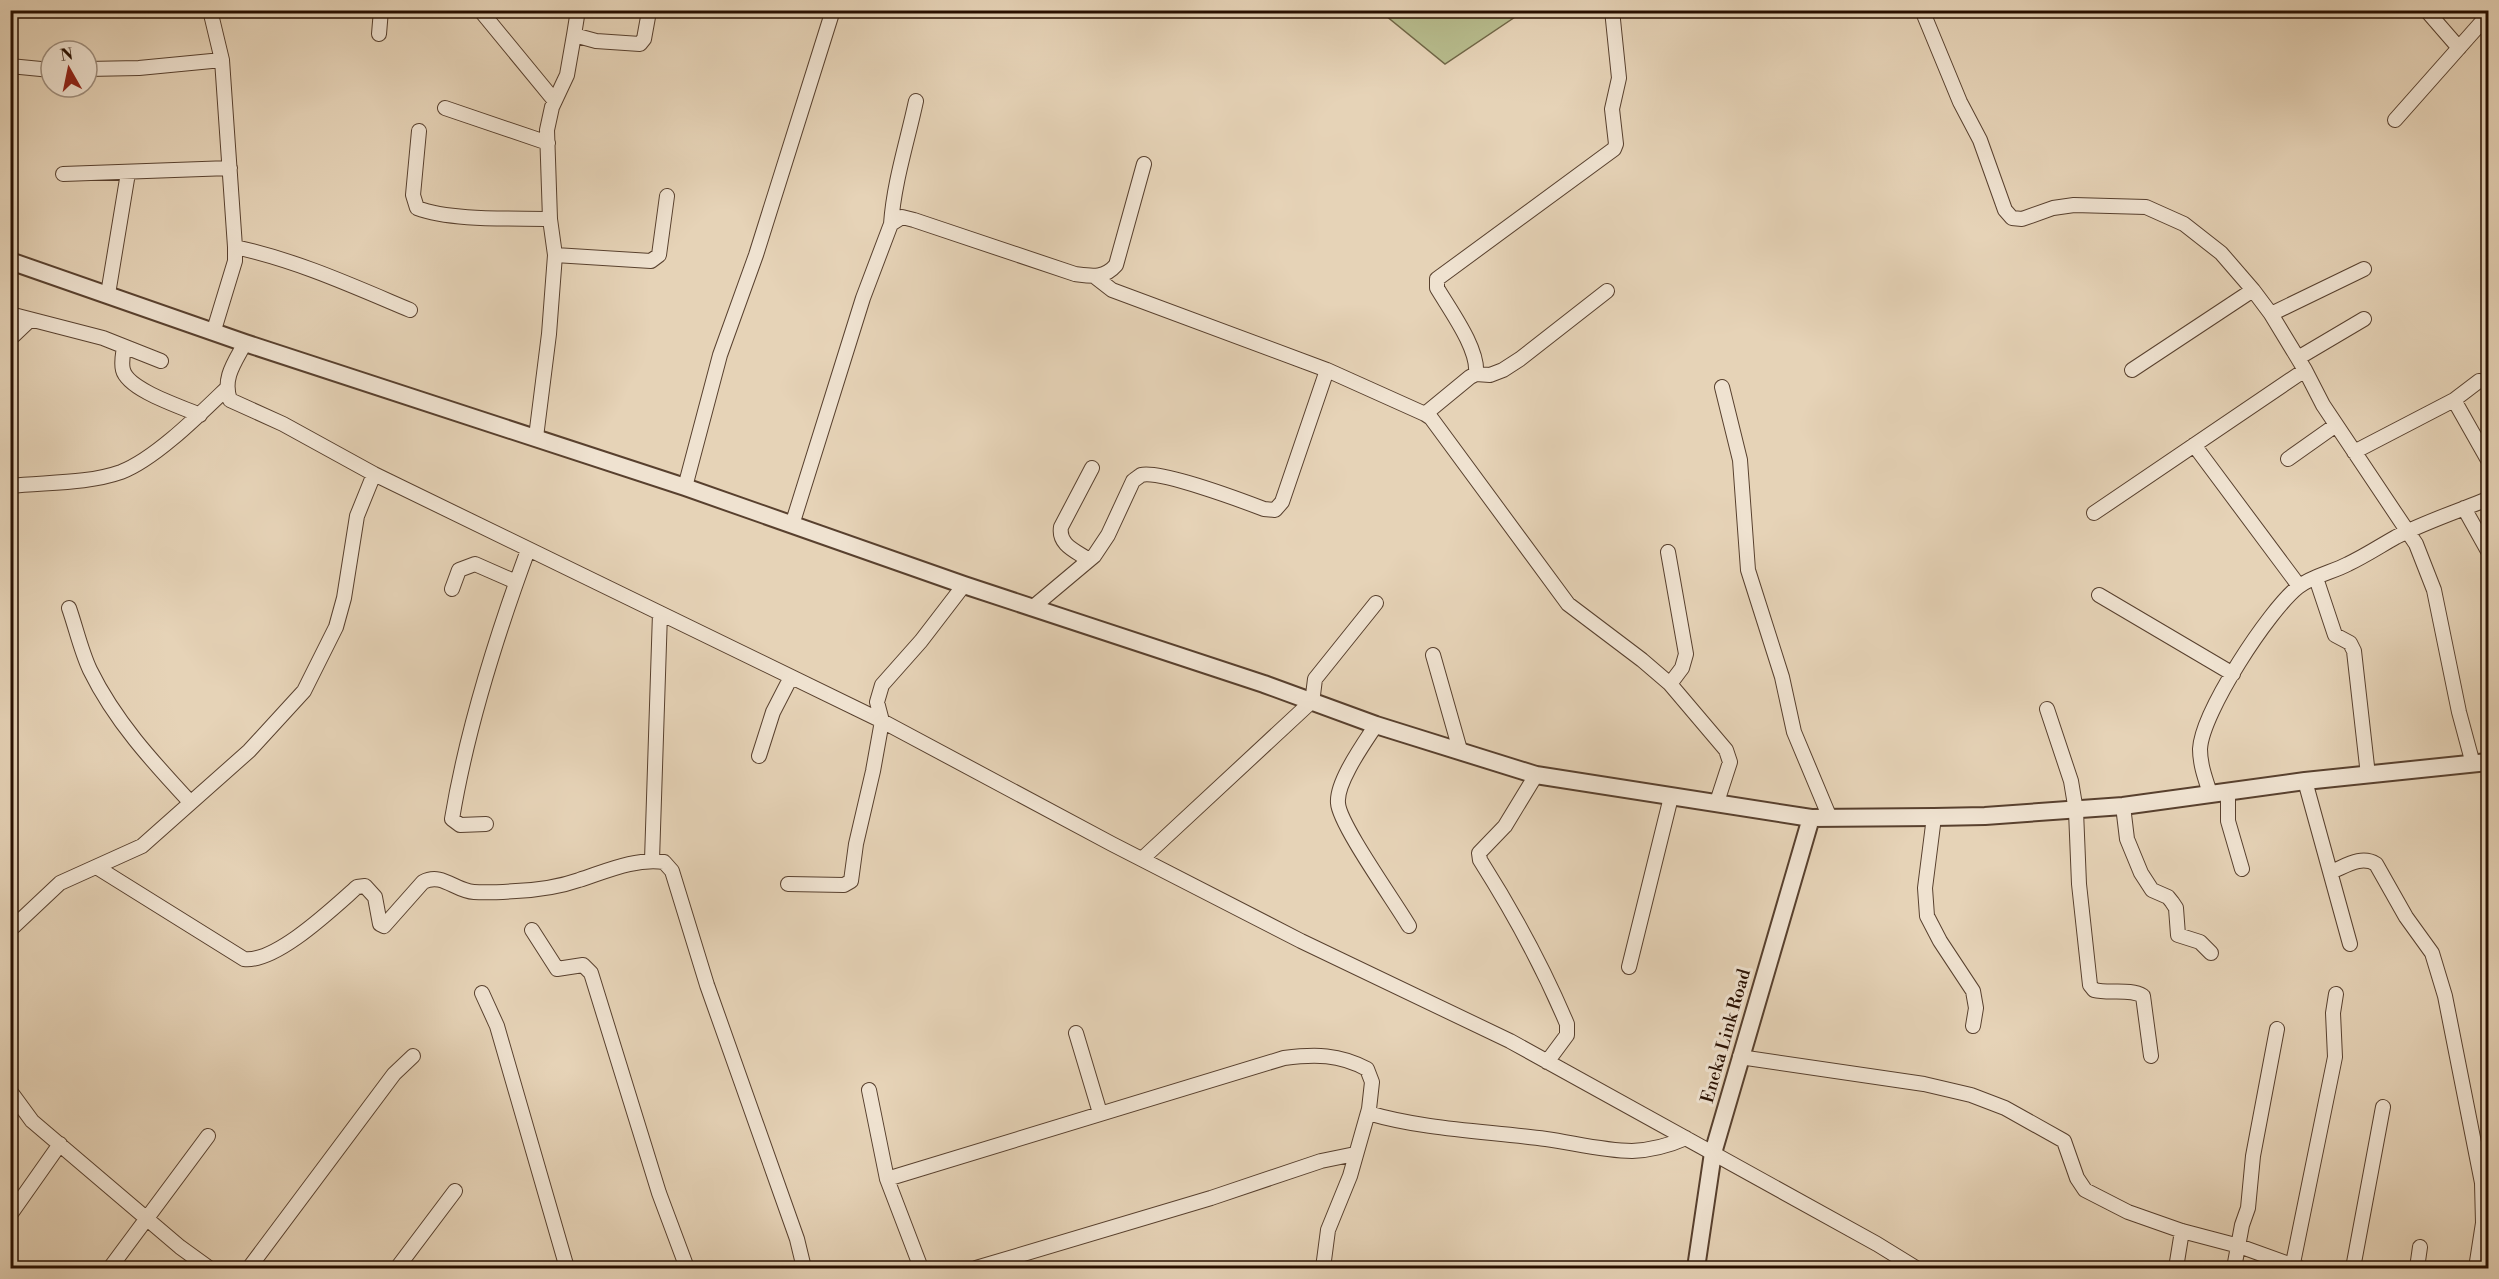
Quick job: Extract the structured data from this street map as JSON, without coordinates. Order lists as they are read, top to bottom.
{
  "streets": {
    "street": ["Eneka Link Road"]
  },
  "north": "top"
}
